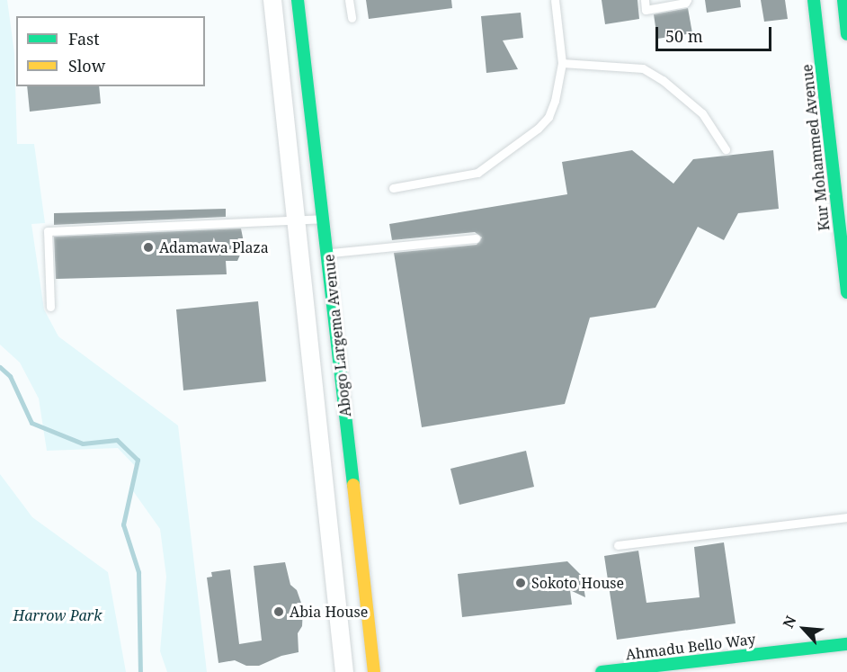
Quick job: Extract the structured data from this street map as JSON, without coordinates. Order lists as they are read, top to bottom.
{
  "streets": {
    "street": ["Kur Mohammed Avenue", "Abogo Largema Avenue", "Ahmadu Bello Way"]
  },
  "parks": ["Harrow Park"],
  "places": ["Adamawa Plaza", "Sokoto House", "Abia House"],
  "legend": ["Fast", "Slow"],
  "scale_bar": "50 m",
  "north": "top left"
}
